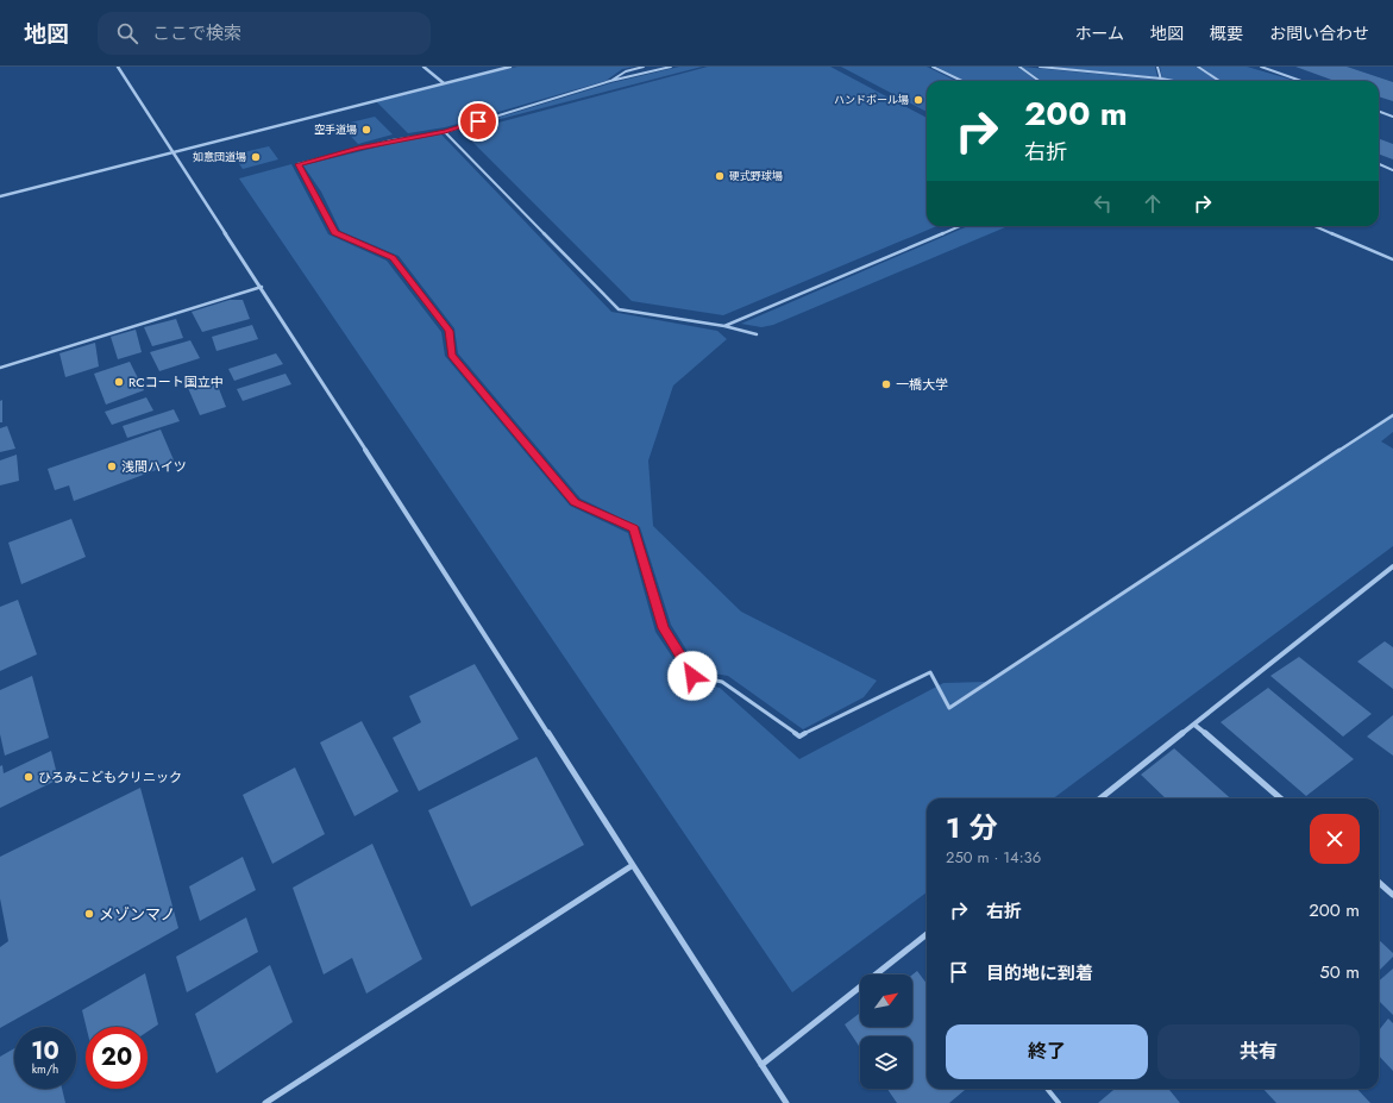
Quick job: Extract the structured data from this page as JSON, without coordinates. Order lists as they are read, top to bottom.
{
  "places": [
    "ハンドボール場",
    "空手道場",
    "如意団道場",
    "硬式野球場",
    "RCコート国立中",
    "一橋大学",
    "浅間ハイツ",
    "ひろみこどもクリニック",
    "メゾンマノ"
  ],
  "north": "top right",
  "page": {
    "header": "地図",
    "search": "ここで検索",
    "nav": [
      "ホーム",
      "地図",
      "概要",
      "お問い合わせ"
    ],
    "turn": ["200 m", "右折"],
    "heading": ["1 分", "250 m · 14:36"],
    "list": [
      {
        "name": "右折",
        "value": "200 m"
      },
      {
        "name": "目的地に到着",
        "value": "50 m"
      }
    ],
    "buttons": ["終了", "共有"],
    "speed": "10 km/h",
    "limit": "20"
  }
}
